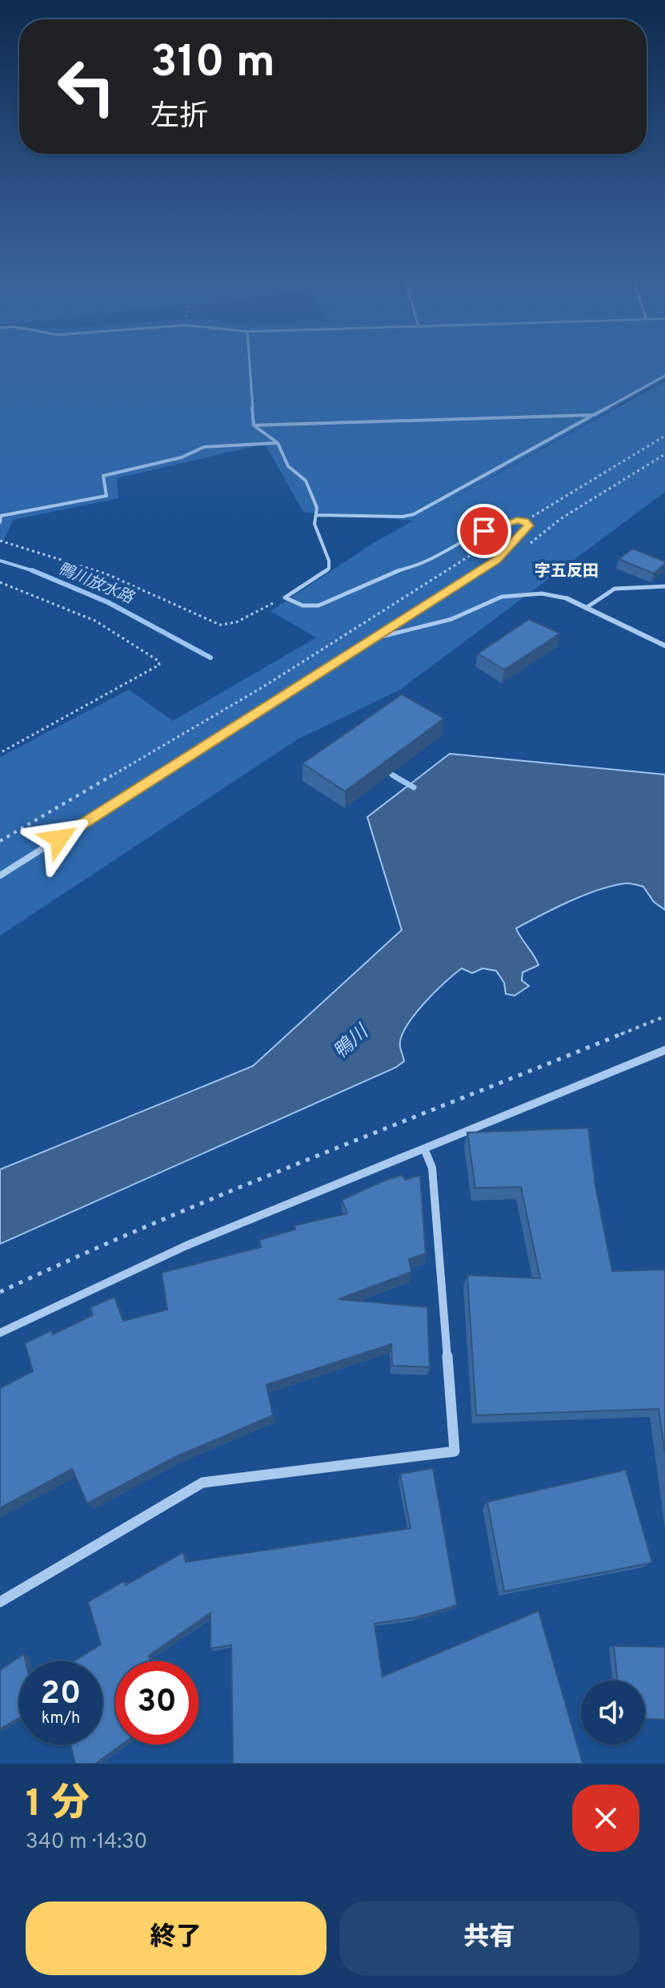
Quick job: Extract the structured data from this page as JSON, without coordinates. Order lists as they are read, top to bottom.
{
  "districts": ["字五反田"],
  "water": ["鴨川放水路", "鴨川"],
  "page": {
    "turn": ["310 m", "左折"],
    "speed": "20 km/h",
    "limit": "30",
    "heading": ["1 分", "340 m · 14:30"],
    "buttons": ["終了", "共有"]
  }
}
